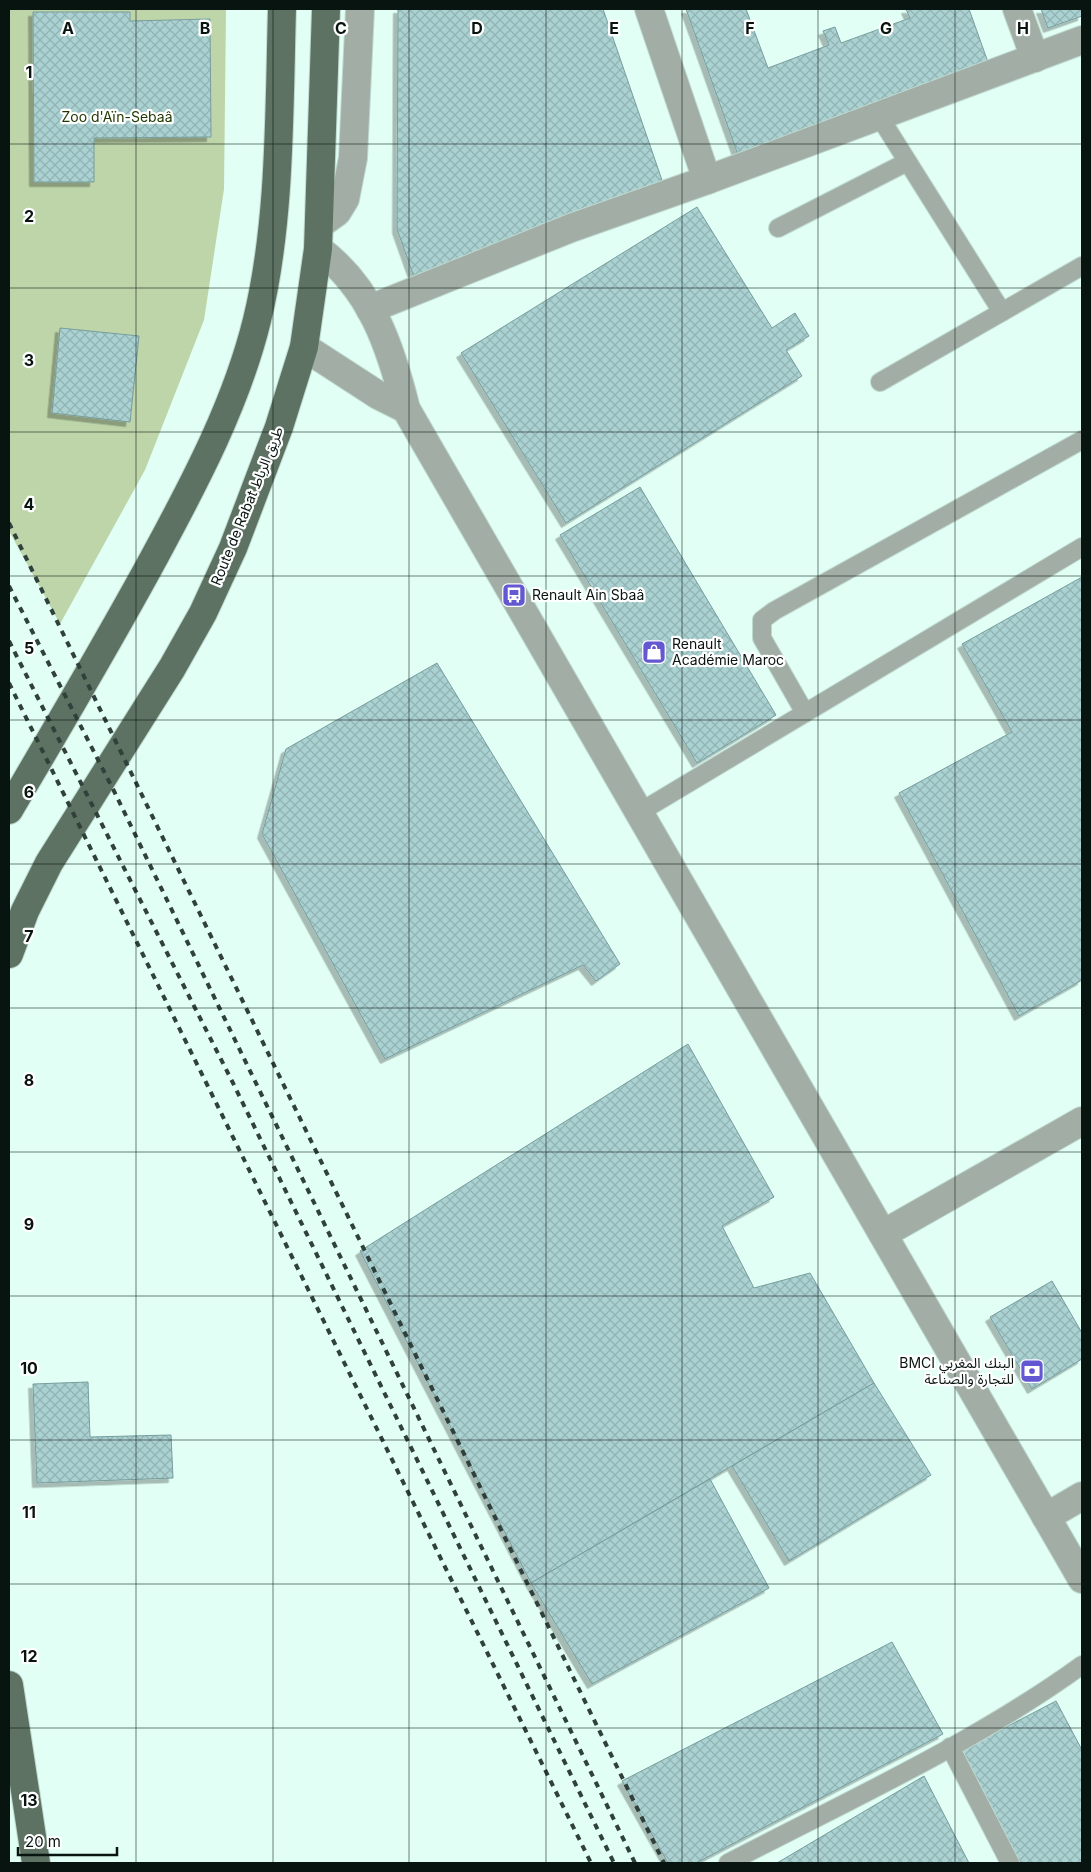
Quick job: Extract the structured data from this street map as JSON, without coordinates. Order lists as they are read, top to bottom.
{
  "streets": {
    "main road": ["Route de Rabat طريق الرباط"]
  },
  "parks": ["Zoo d'Aïn-Sebaâ"],
  "places": {
    "bus stop": ["Renault Ain Sbaâ"],
    "shop": ["Renault Académie Maroc"],
    "bank": ["BMCI البنك المغربي للتجارة والصناعة"]
  },
  "scale_bar": "20 m",
  "grid": {
    "columns": [
      "A",
      "B",
      "C",
      "D",
      "E",
      "F",
      "G",
      "H"
    ],
    "rows": [
      "1",
      "2",
      "3",
      "4",
      "5",
      "6",
      "7",
      "8",
      "9",
      "10",
      "11",
      "12",
      "13"
    ]
  }
}
